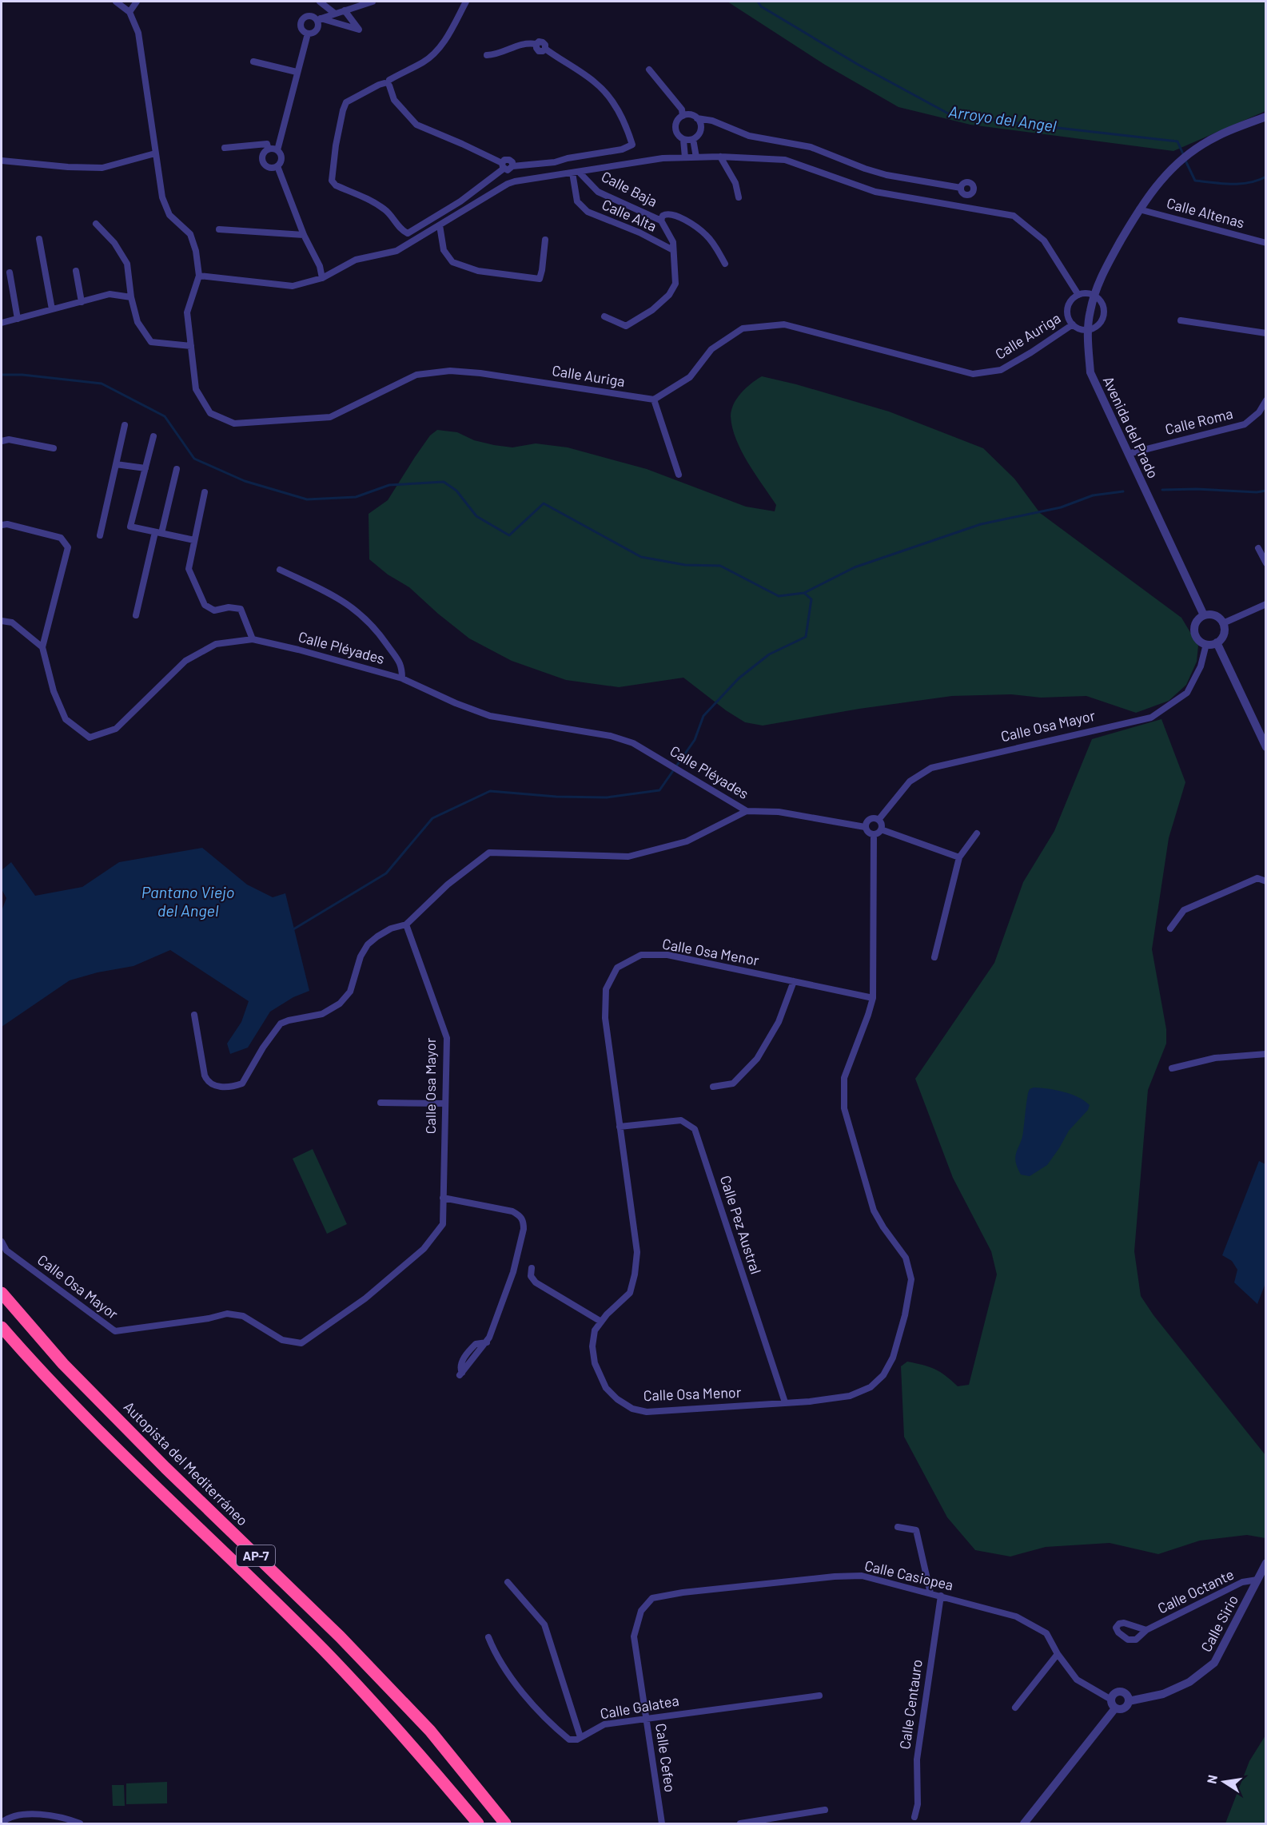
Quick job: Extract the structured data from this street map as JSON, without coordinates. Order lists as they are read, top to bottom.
{
  "streets": {
    "highway": ["Autopista del Mediterráneo", "AP-7"],
    "street": [
      "Calle Baja",
      "Calle Altenas",
      "Calle Alta",
      "Calle Auriga",
      "Calle Roma",
      "Avenida del Prado",
      "Calle Pléyades",
      "Calle Osa Mayor",
      "Calle Osa Menor",
      "Calle Pez Austral",
      "Calle Casiopea",
      "Calle Octante",
      "Calle Sirio",
      "Calle Centauro",
      "Calle Galatea",
      "Calle Cefeo"
    ]
  },
  "crossings": [
    ["Calle Baja", "Calle Alta"],
    ["Calle Altenas", "Avenida del Prado"],
    ["Calle Roma", "Avenida del Prado"],
    ["Avenida del Prado", "Calle Osa Mayor"],
    ["Calle Osa Mayor", "Calle Osa Menor"],
    ["Calle Osa Menor", "Calle Pez Austral"],
    ["Calle Casiopea", "Calle Sirio"],
    ["Calle Casiopea", "Calle Centauro"],
    ["Calle Casiopea", "Calle Cefeo"],
    ["Calle Octante", "Calle Sirio"],
    ["Calle Galatea", "Calle Cefeo"]
  ],
  "water": ["Arroyo del Angel", "Pantano Viejo del Angel"],
  "north": "left"
}
